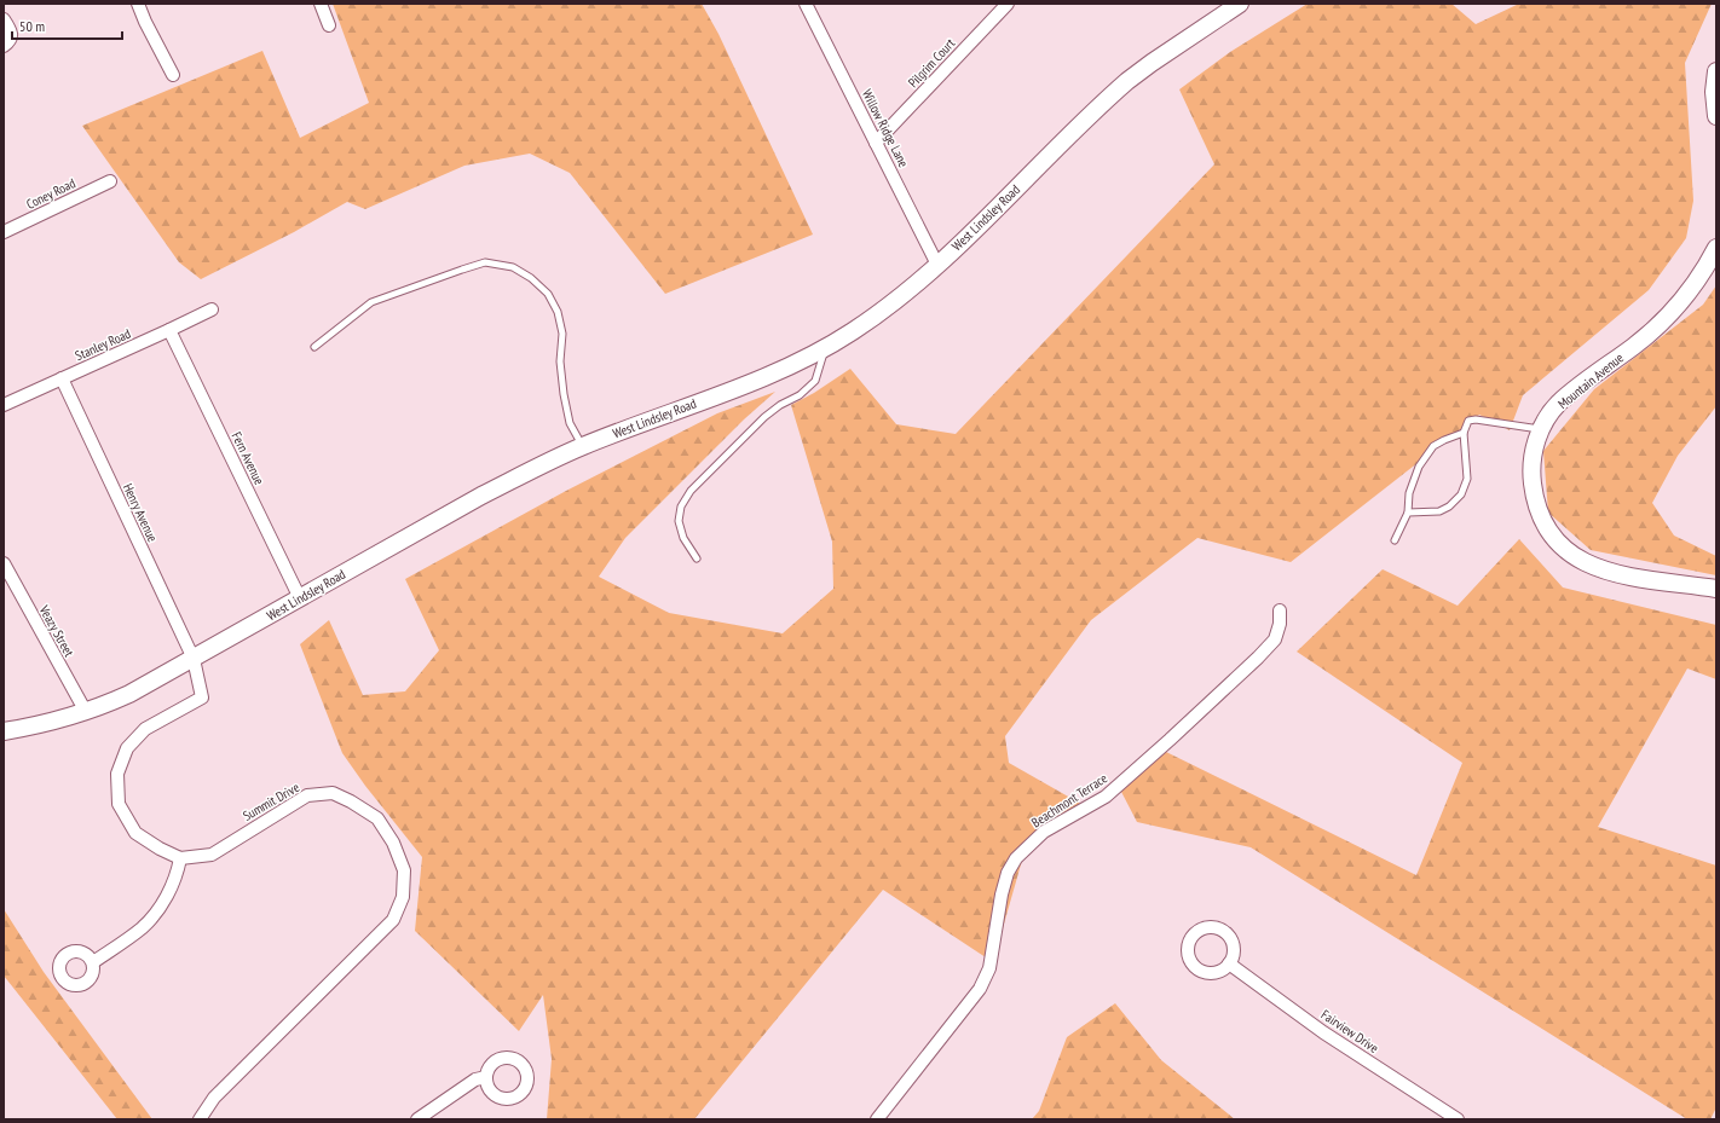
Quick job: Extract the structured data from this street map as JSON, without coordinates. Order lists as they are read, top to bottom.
{
  "streets": {
    "street": [
      "Pilgrim Court",
      "Willow Ridge Lane",
      "Coney Road",
      "West Lindsley Road",
      "Stanley Road",
      "Mountain Avenue",
      "Fern Avenue",
      "Henry Avenue",
      "Veazy Street",
      "Beachmont Terrace",
      "Summit Drive",
      "Fairview Drive"
    ]
  },
  "crossings": [
    ["Pilgrim Court", "Willow Ridge Lane"],
    ["Willow Ridge Lane", "West Lindsley Road"],
    ["West Lindsley Road", "Fern Avenue"],
    ["West Lindsley Road", "Henry Avenue"],
    ["West Lindsley Road", "Veazy Street"],
    ["Stanley Road", "Fern Avenue"],
    ["Stanley Road", "Henry Avenue"]
  ],
  "scale_bar": "50 m"
}
